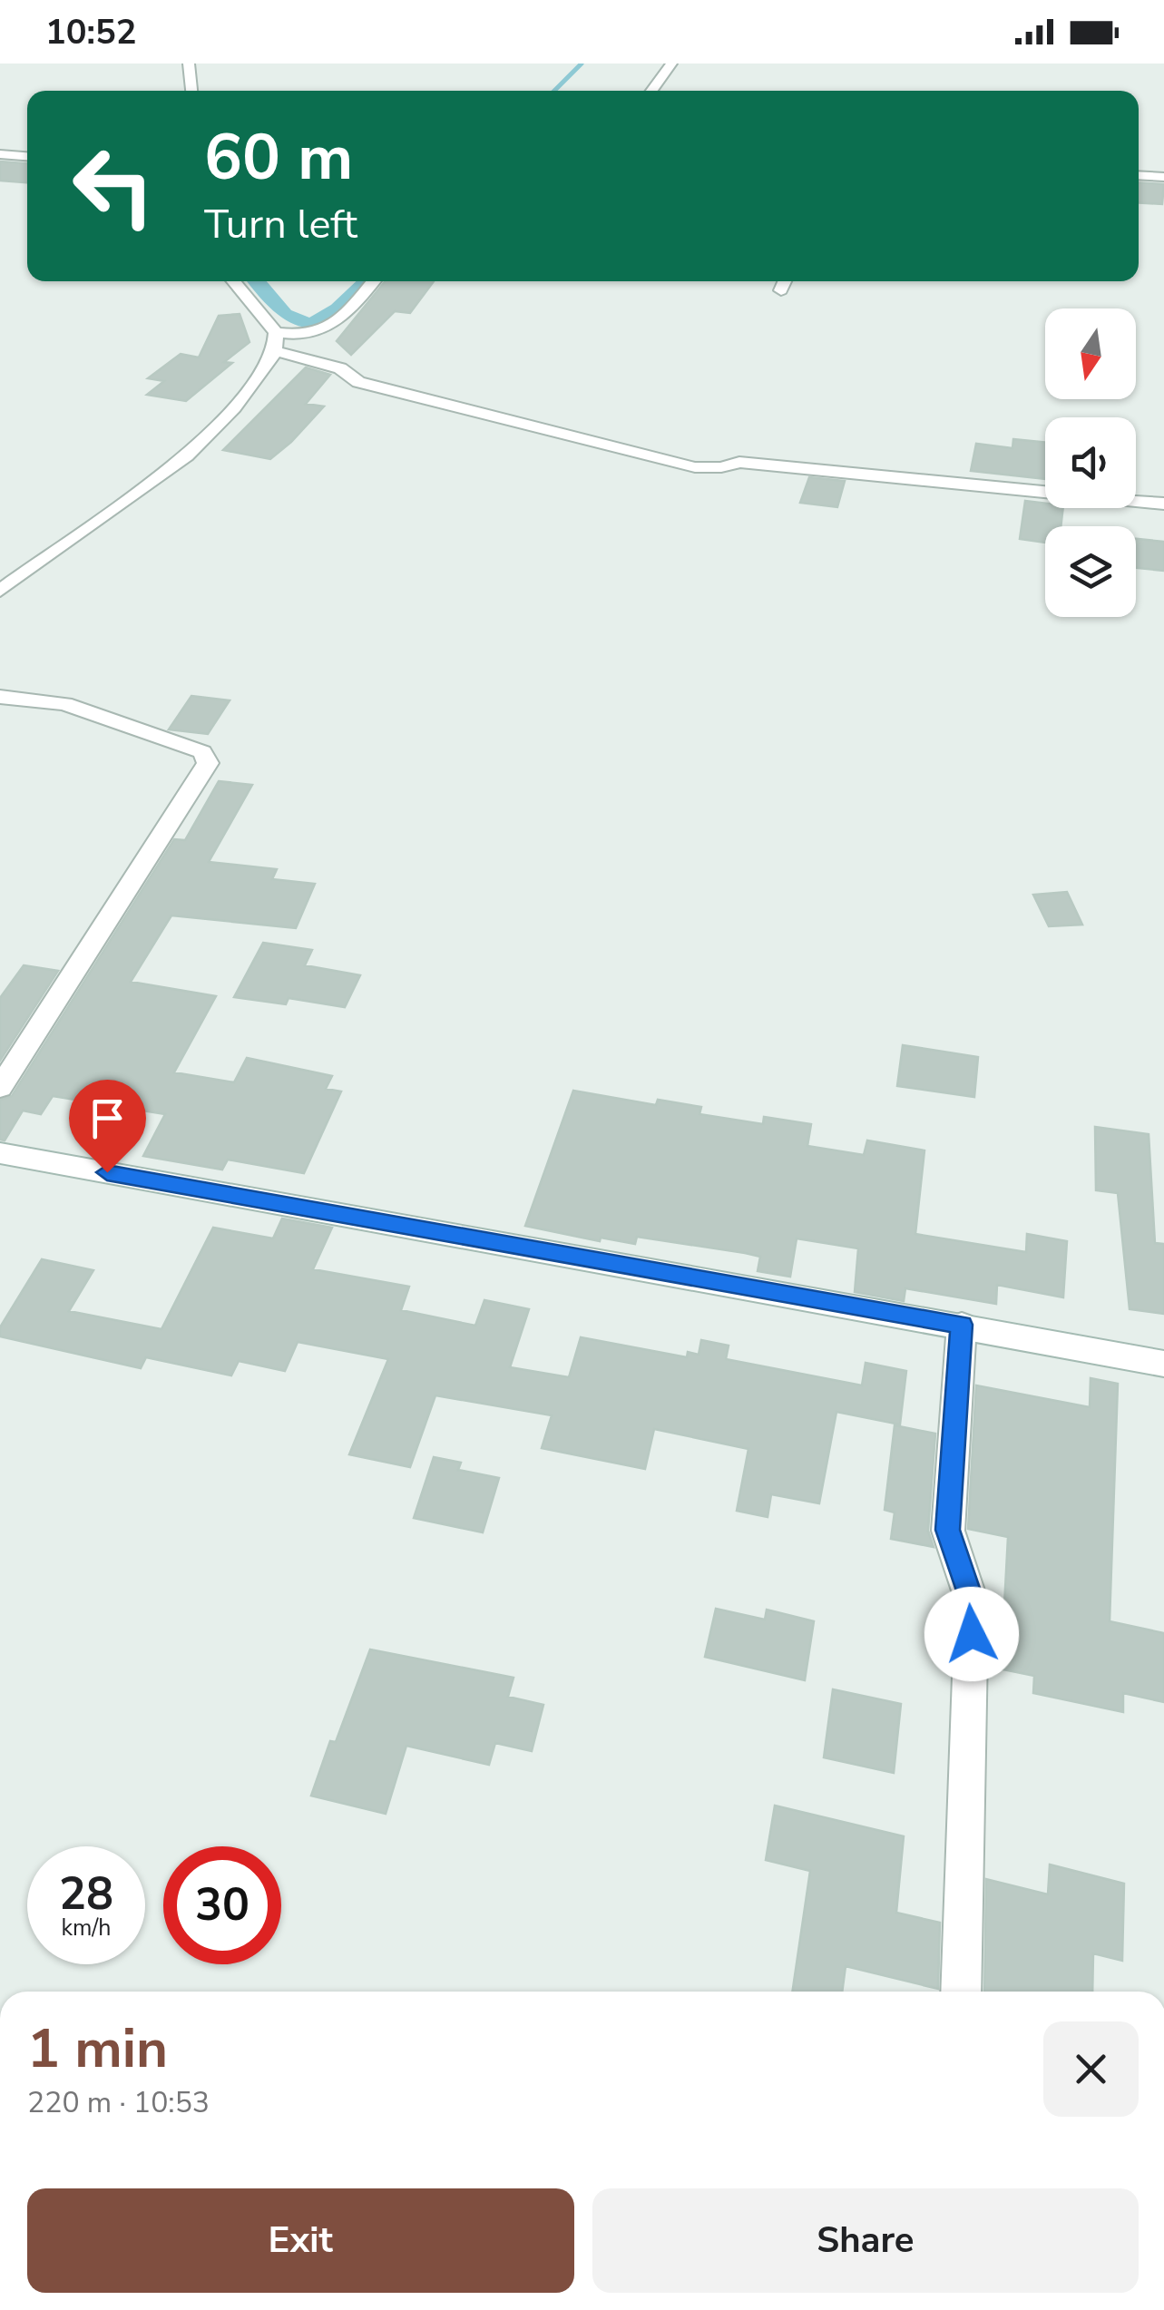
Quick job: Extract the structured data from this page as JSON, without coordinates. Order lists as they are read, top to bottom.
{
  "north": "bottom",
  "page": {
    "status": "10:52",
    "turn": ["60 m", "Turn left"],
    "speed": "28 km/h",
    "limit": "30",
    "heading": ["1 min", "220 m · 10:53"],
    "buttons": ["Exit", "Share"]
  }
}
